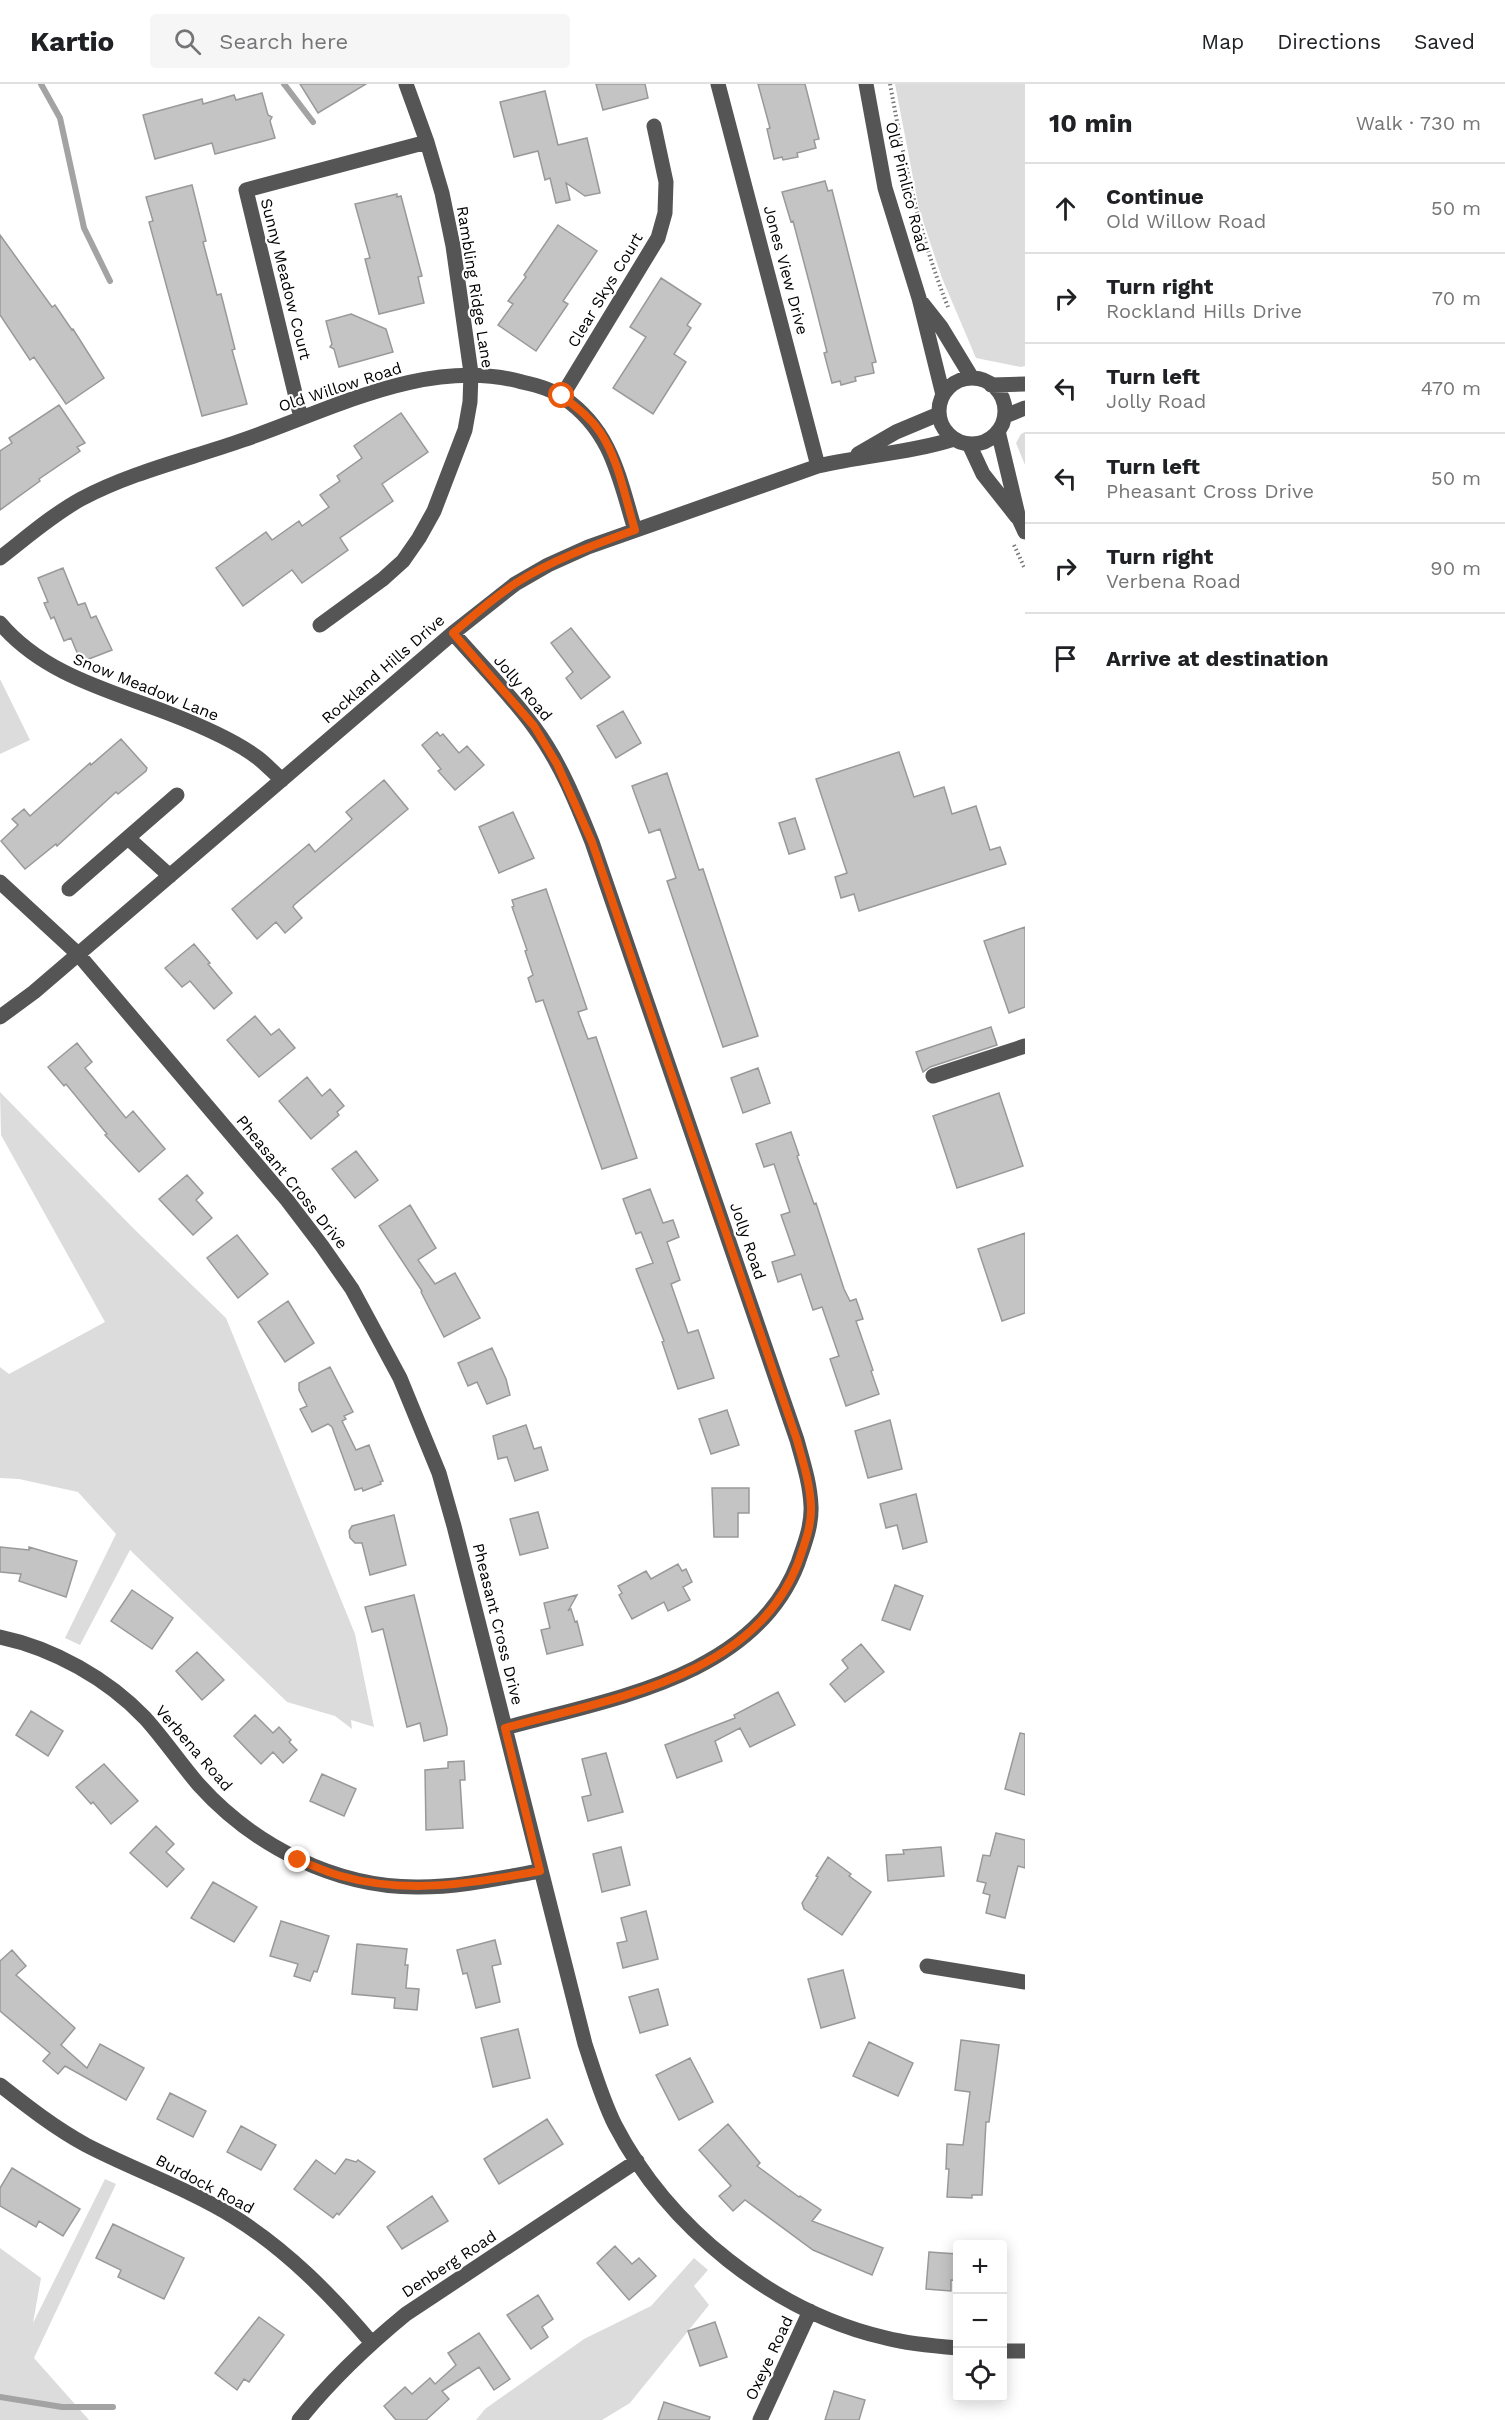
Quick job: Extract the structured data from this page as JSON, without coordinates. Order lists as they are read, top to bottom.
{
  "streets": {
    "street": [
      "Old Pimlico Road",
      "Jones View Drive",
      "Sunny Meadow Court",
      "Rambling Ridge Lane",
      "Clear Skys Court",
      "Old Willow Road",
      "Rockland Hills Drive",
      "Snow Meadow Lane",
      "Jolly Road",
      "Pheasant Cross Drive",
      "Verbena Road",
      "Burdock Road",
      "Denberg Road",
      "Oxeye Road"
    ]
  },
  "crossings": [
    ["Old Pimlico Road", "Rockland Hills Drive"],
    ["Jones View Drive", "Rockland Hills Drive"],
    ["Sunny Meadow Court", "Rambling Ridge Lane"],
    ["Sunny Meadow Court", "Old Willow Road"],
    ["Rambling Ridge Lane", "Old Willow Road"],
    ["Clear Skys Court", "Old Willow Road"],
    ["Old Willow Road", "Rockland Hills Drive"],
    ["Rockland Hills Drive", "Snow Meadow Lane"],
    ["Rockland Hills Drive", "Jolly Road"],
    ["Rockland Hills Drive", "Pheasant Cross Drive"],
    ["Jolly Road", "Pheasant Cross Drive"],
    ["Pheasant Cross Drive", "Verbena Road"],
    ["Pheasant Cross Drive", "Denberg Road"],
    ["Pheasant Cross Drive", "Oxeye Road"],
    ["Burdock Road", "Denberg Road"]
  ],
  "page": {
    "header": "Kartio",
    "search": "Search here",
    "nav": ["Map", "Directions", "Saved"],
    "heading": ["10 min", "Walk · 730 m"],
    "list": [
      ["Continue", "Old Willow Road", "50 m"],
      ["Turn right", "Rockland Hills Drive", "70 m"],
      ["Turn left", "Jolly Road", "470 m"],
      ["Turn left", "Pheasant Cross Drive", "50 m"],
      ["Turn right", "Verbena Road", "90 m"],
      "Arrive at destination"
    ],
    "map_buttons": ["+", "−"]
  }
}
